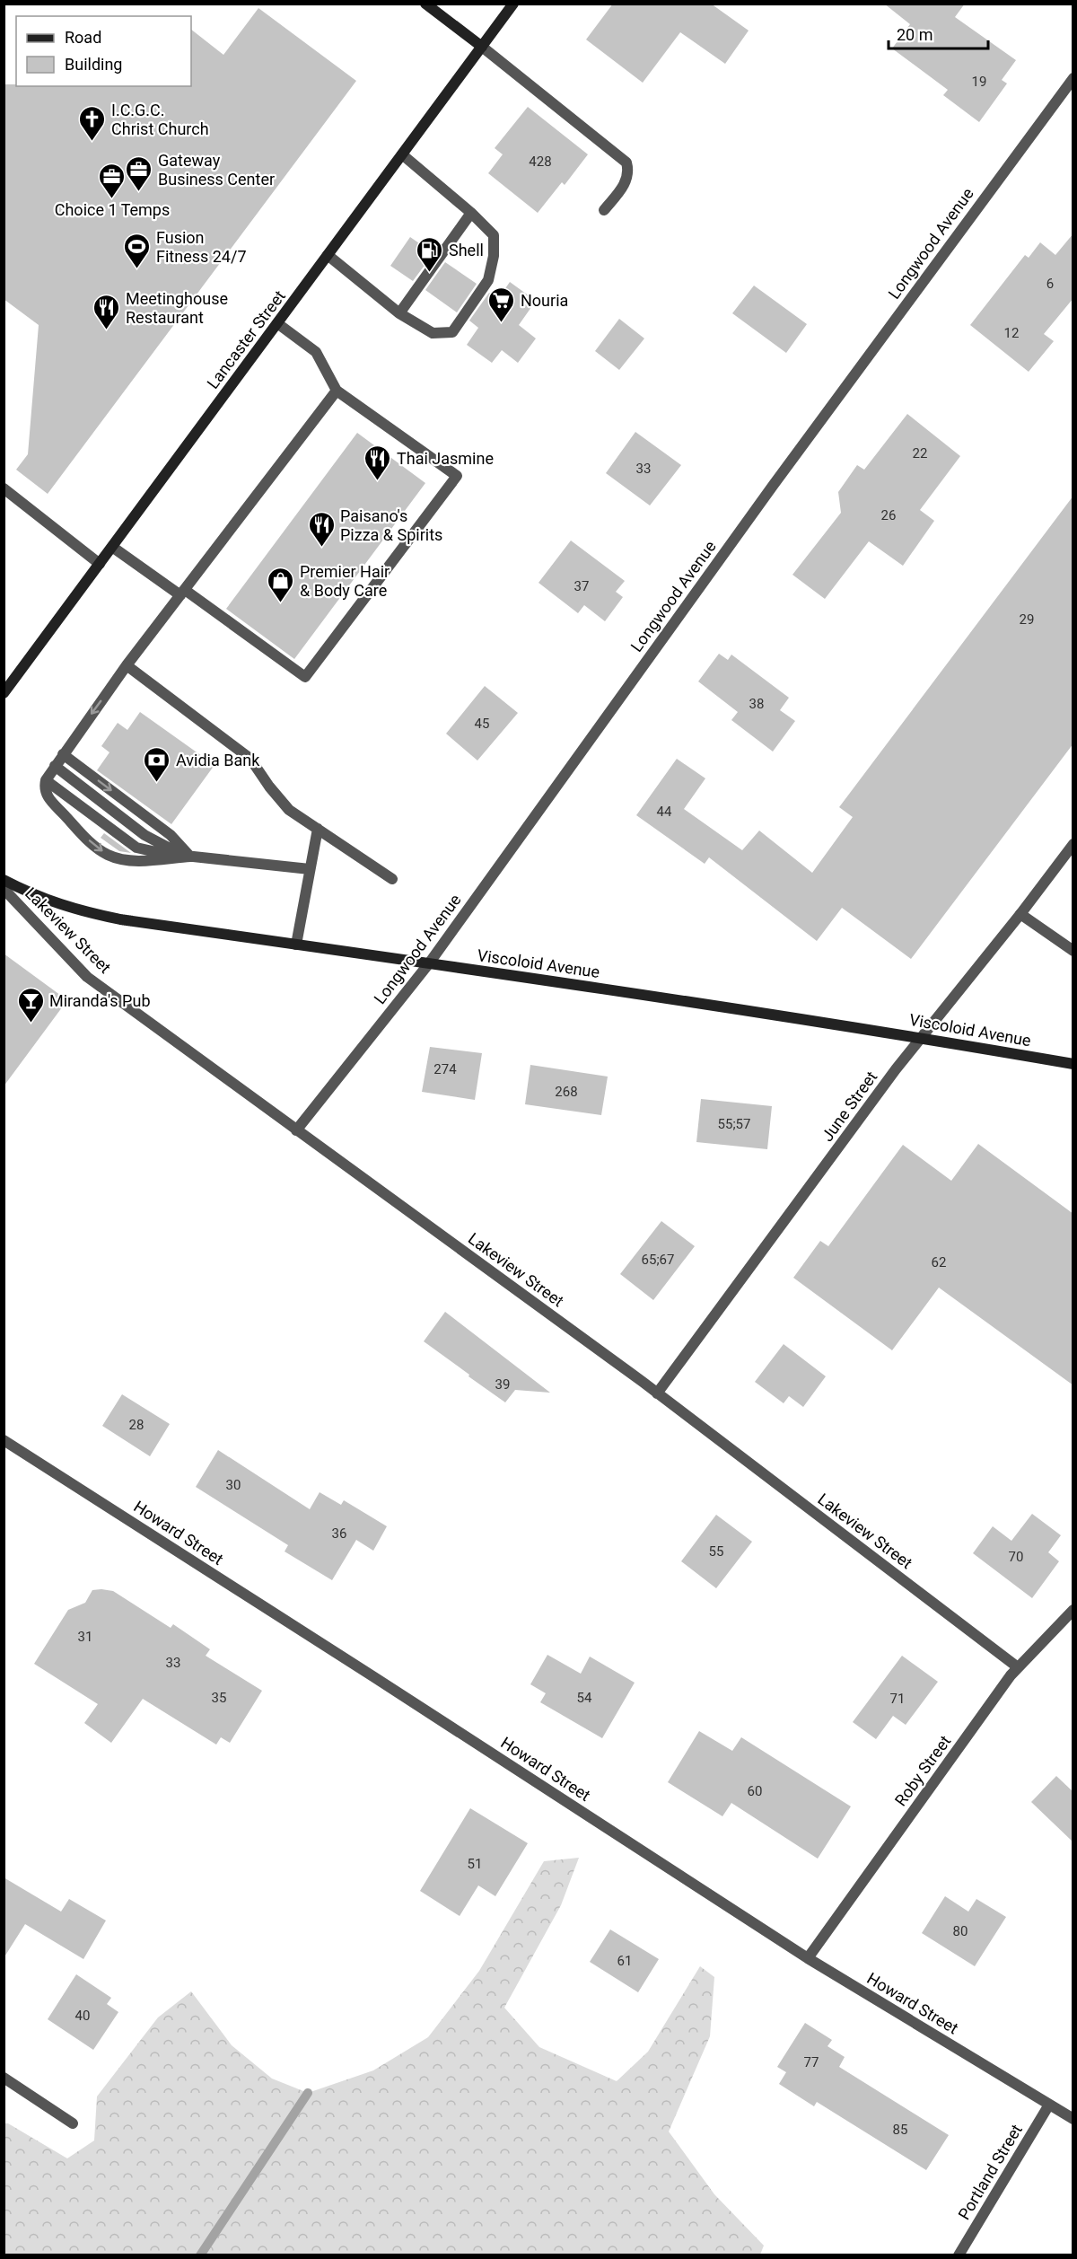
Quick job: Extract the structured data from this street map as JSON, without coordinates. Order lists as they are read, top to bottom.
{
  "streets": {
    "main road": ["Lancaster Street", "Viscoloid Avenue"],
    "street": [
      "Longwood Avenue",
      "Lakeview Street",
      "June Street",
      "Howard Street",
      "Roby Street",
      "Portland Street"
    ]
  },
  "crossings": [
    ["Longwood Avenue", "Lakeview Street"],
    ["Longwood Avenue", "Viscoloid Avenue"],
    ["Lakeview Street", "June Street"],
    ["Lakeview Street", "Roby Street"],
    ["Viscoloid Avenue", "June Street"],
    ["Howard Street", "Roby Street"],
    ["Howard Street", "Portland Street"]
  ],
  "places": {
    "church": ["I.C.G.C. Christ Church"],
    "office": ["Gateway Business Center", "Choice 1 Temps"],
    "sports": ["Fusion Fitness 24/7"],
    "fuel station": ["Shell"],
    "supermarket": ["Nouria"],
    "restaurant": ["Meetinghouse Restaurant", "Thai Jasmine", "Paisano's Pizza & Spirits"],
    "shop": ["Premier Hair & Body Care"],
    "bank": ["Avidia Bank"],
    "bar": ["Miranda's Pub"]
  },
  "house_numbers": [
    "19",
    "428",
    "6",
    "12",
    "22",
    "33",
    "26",
    "37",
    "29",
    "38",
    "45",
    "44",
    "274",
    "268",
    "55;57",
    "65;67",
    "62",
    "39",
    "28",
    "30",
    "36",
    "55",
    "70",
    "31",
    "33",
    "35",
    "54",
    "71",
    "60",
    "51",
    "80",
    "61",
    "40",
    "77",
    "85"
  ],
  "legend": ["Road", "Building"],
  "scale_bar": "20 m"
}
